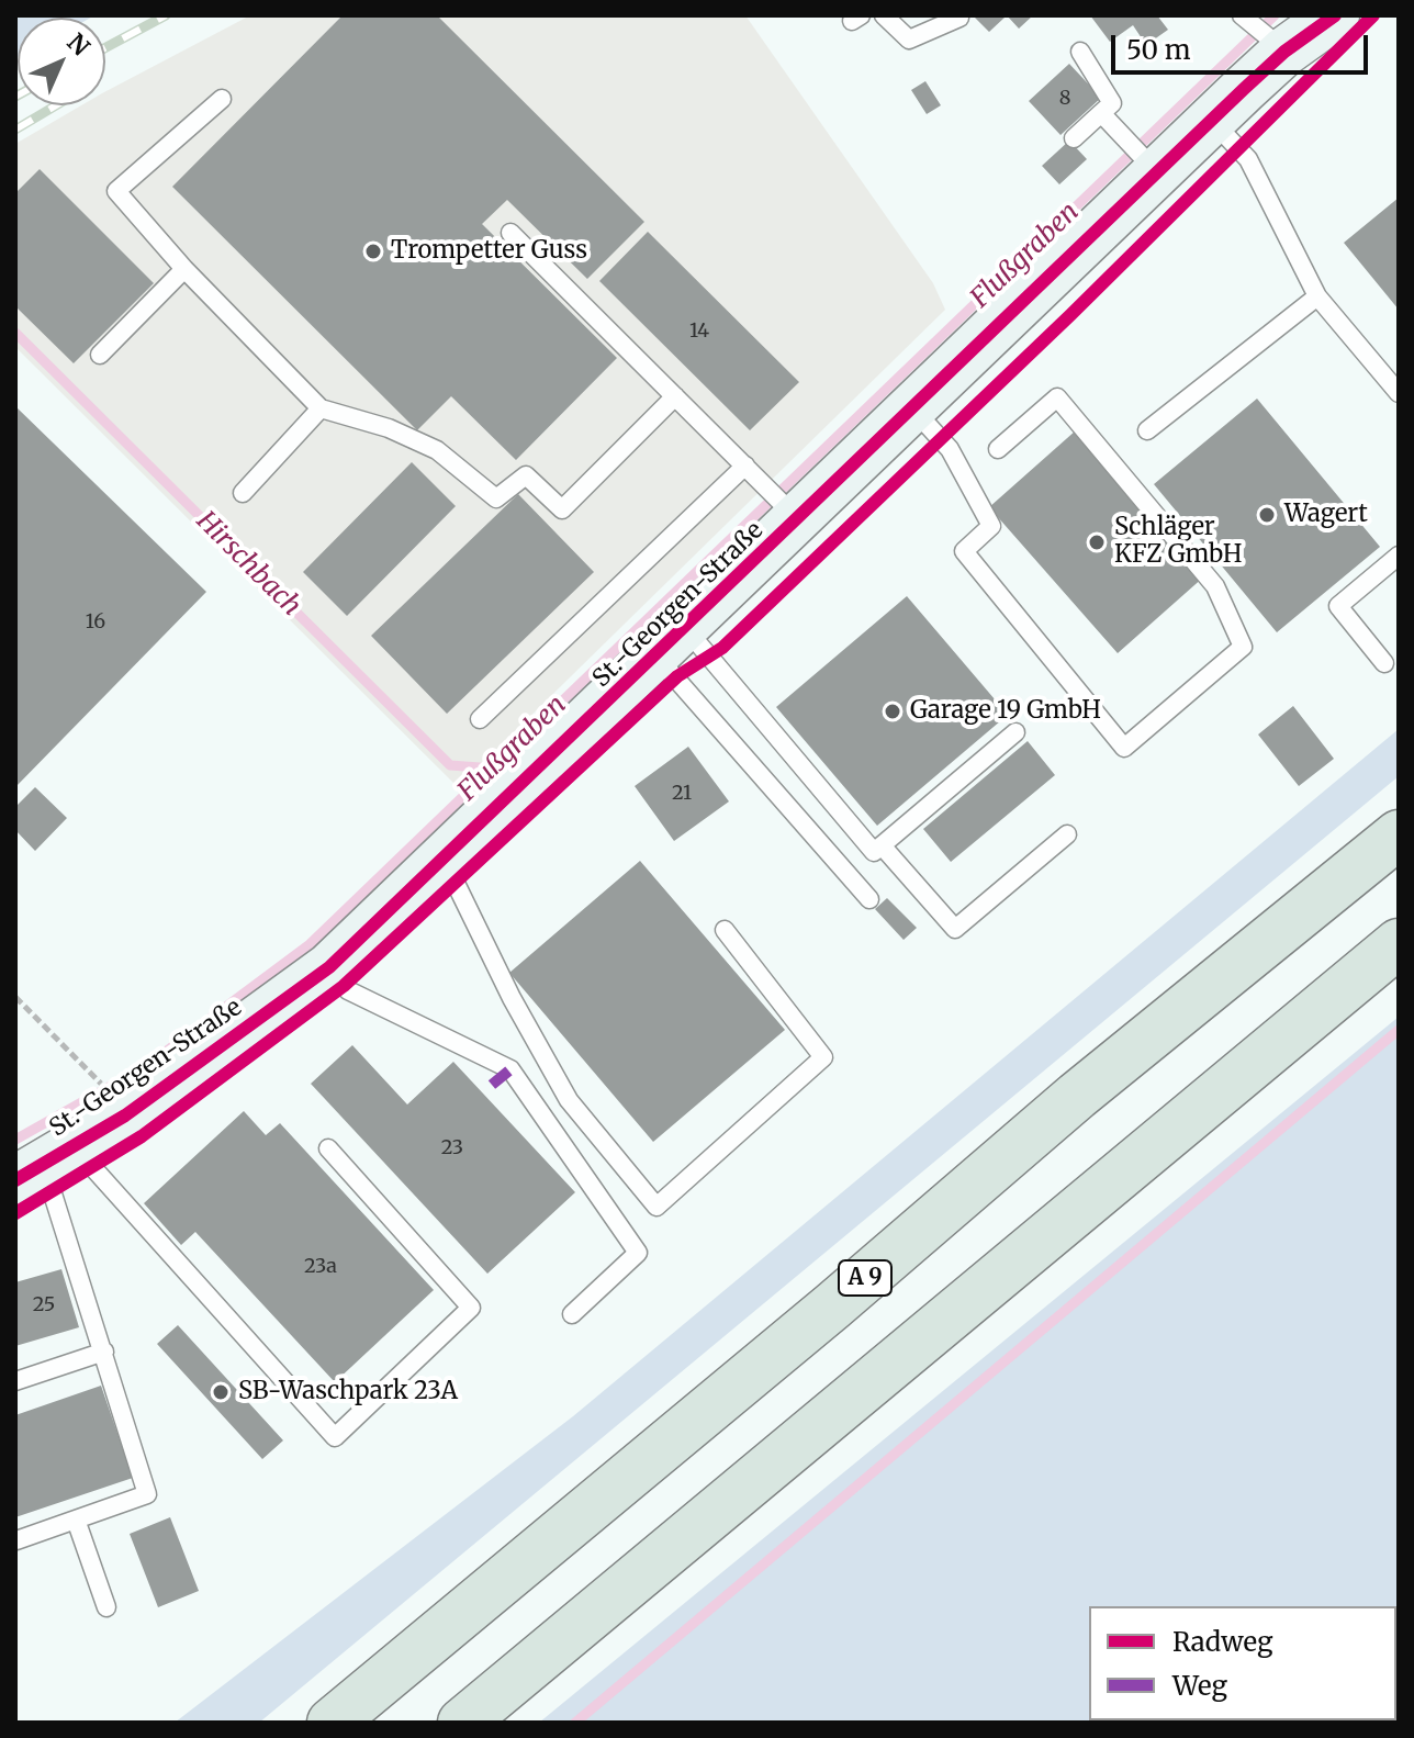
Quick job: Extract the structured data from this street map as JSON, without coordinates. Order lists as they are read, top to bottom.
{
  "streets": {
    "highway": ["A 9"],
    "street": ["St.-Georgen-Straße"]
  },
  "water": ["Flußgraben", "Hirschbach"],
  "places": [
    "Trompetter Guss",
    "Wagert",
    "Schläger KFZ GmbH",
    "Garage 19 GmbH",
    "SB-Waschpark 23A"
  ],
  "house_numbers": [
    "8",
    "14",
    "16",
    "21",
    "23",
    "23a",
    "25"
  ],
  "legend": ["Radweg", "Weg"],
  "scale_bar": "50 m",
  "north": "top right"
}
